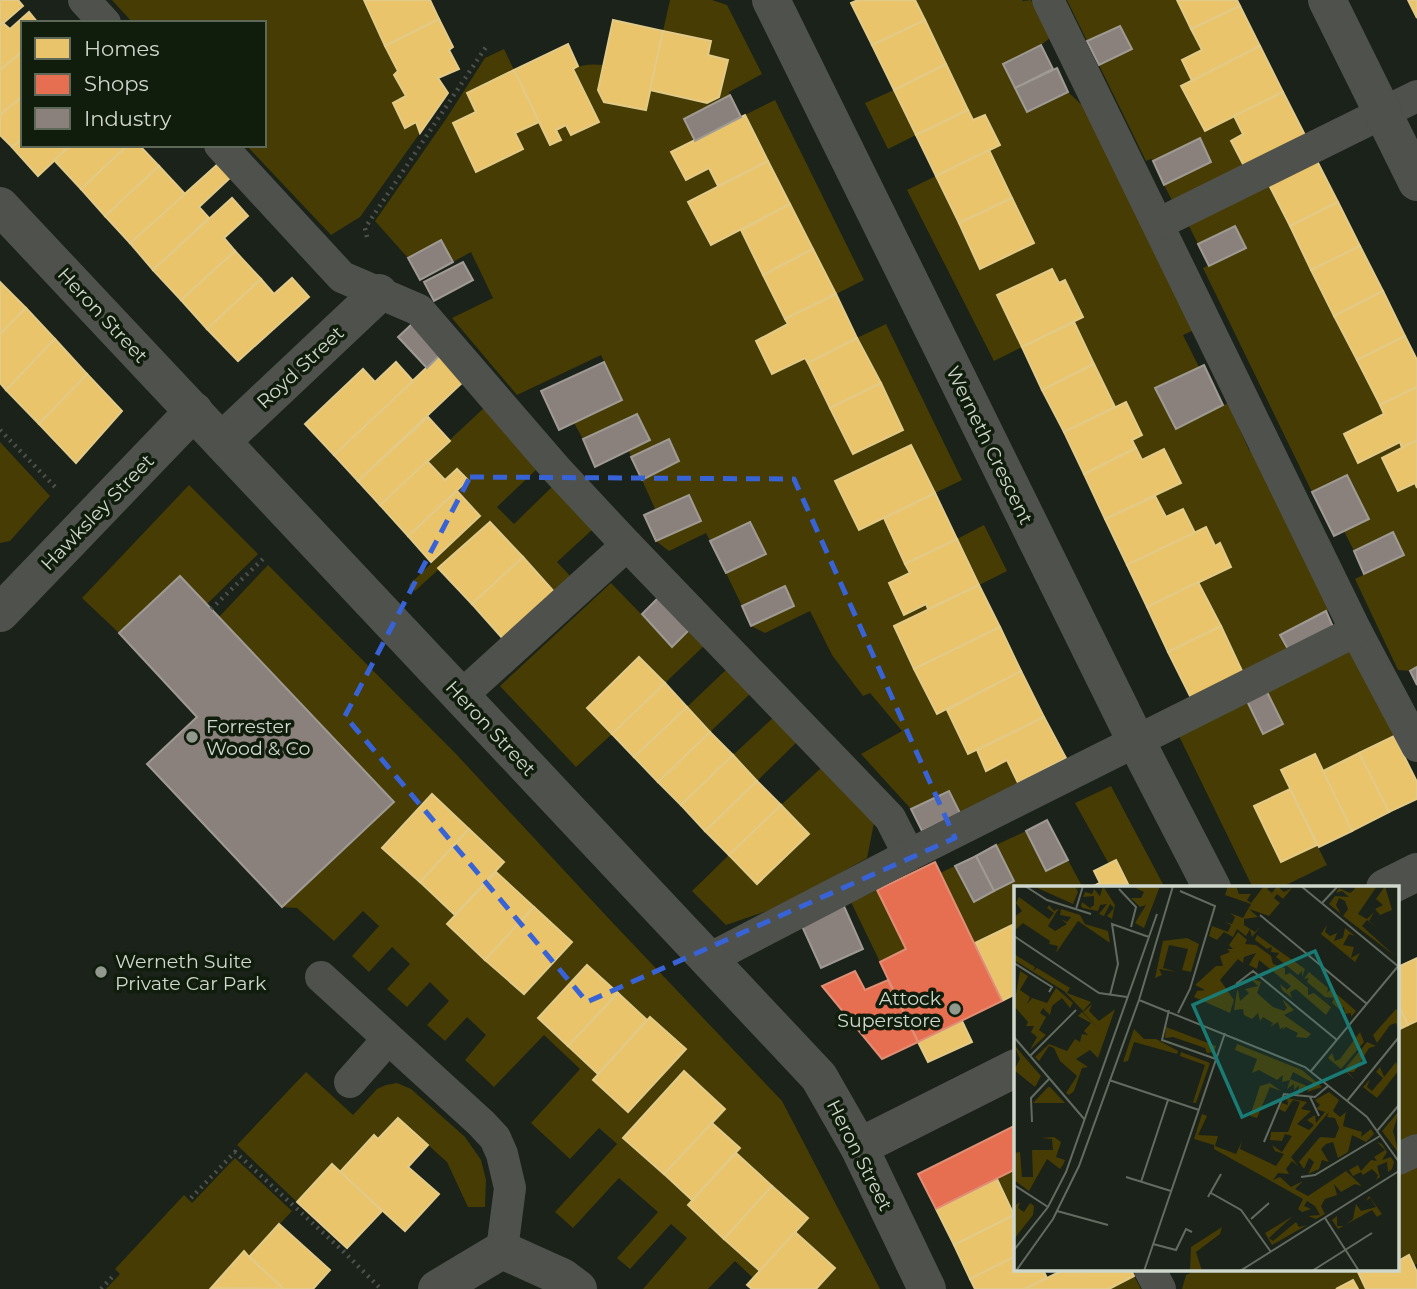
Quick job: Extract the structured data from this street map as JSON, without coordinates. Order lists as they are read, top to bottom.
{
  "streets": {
    "street": [
      "Heron Street",
      "Royd Street",
      "Werneth Crescent",
      "Hawksley Street"
    ]
  },
  "crossings": [
    ["Heron Street", "Royd Street"],
    ["Heron Street", "Hawksley Street"]
  ],
  "places": ["Forrester Wood & Co", "Werneth Suite Private Car Park", "Attock Superstore"],
  "legend": ["Homes", "Shops", "Industry"]
}
